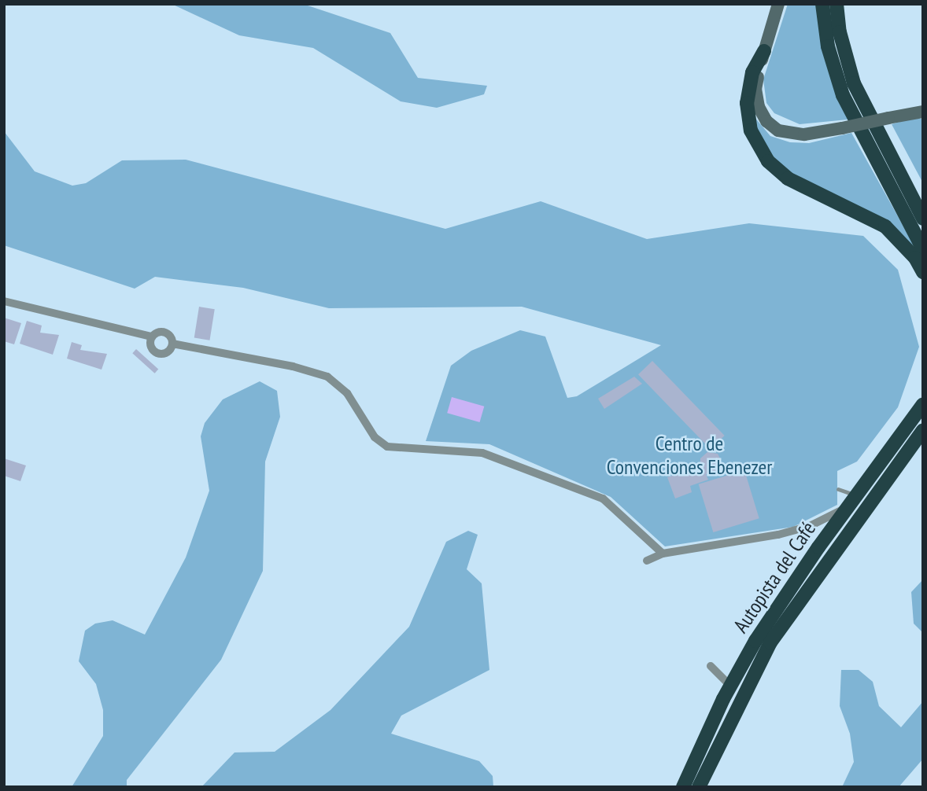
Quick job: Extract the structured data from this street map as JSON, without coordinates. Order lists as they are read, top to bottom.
{
  "streets": {
    "highway": ["Autopista del Café"]
  },
  "parks": ["Centro de Convenciones Ebenezer"]
}
